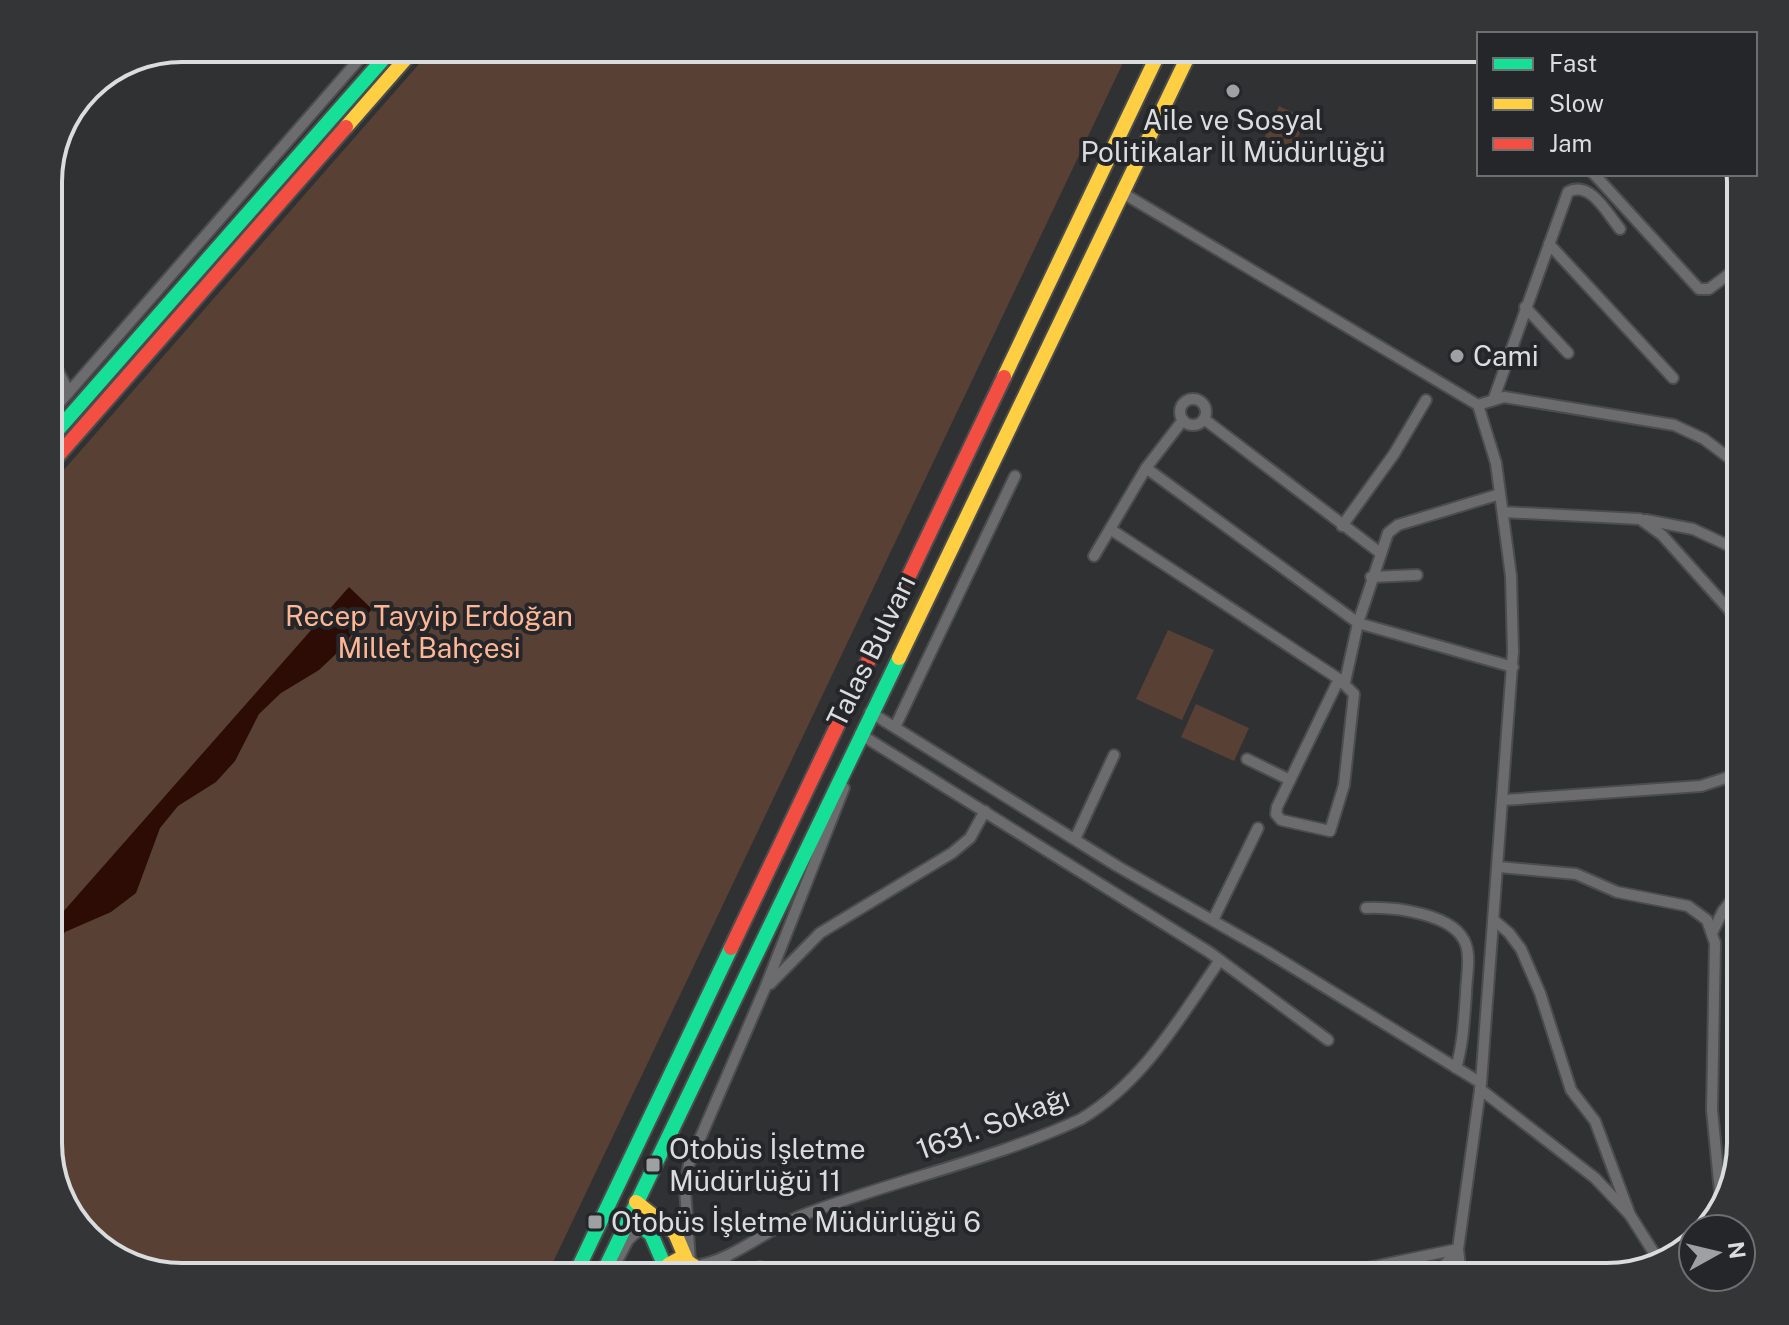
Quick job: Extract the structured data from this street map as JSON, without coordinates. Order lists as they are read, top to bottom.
{
  "streets": {
    "main road": ["Talas Bulvarı"],
    "street": ["1631. Sokağı"]
  },
  "parks": ["Recep Tayyip Erdoğan Millet Bahçesi"],
  "places": {
    "other": ["Aile ve Sosyal Politikalar İl Müdürlüğü", "Cami"],
    "transit": ["Otobüs İşletme Müdürlüğü 11", "Otobüs İşletme Müdürlüğü 6"]
  },
  "legend": ["Fast", "Slow", "Jam"],
  "north": "right"
}
